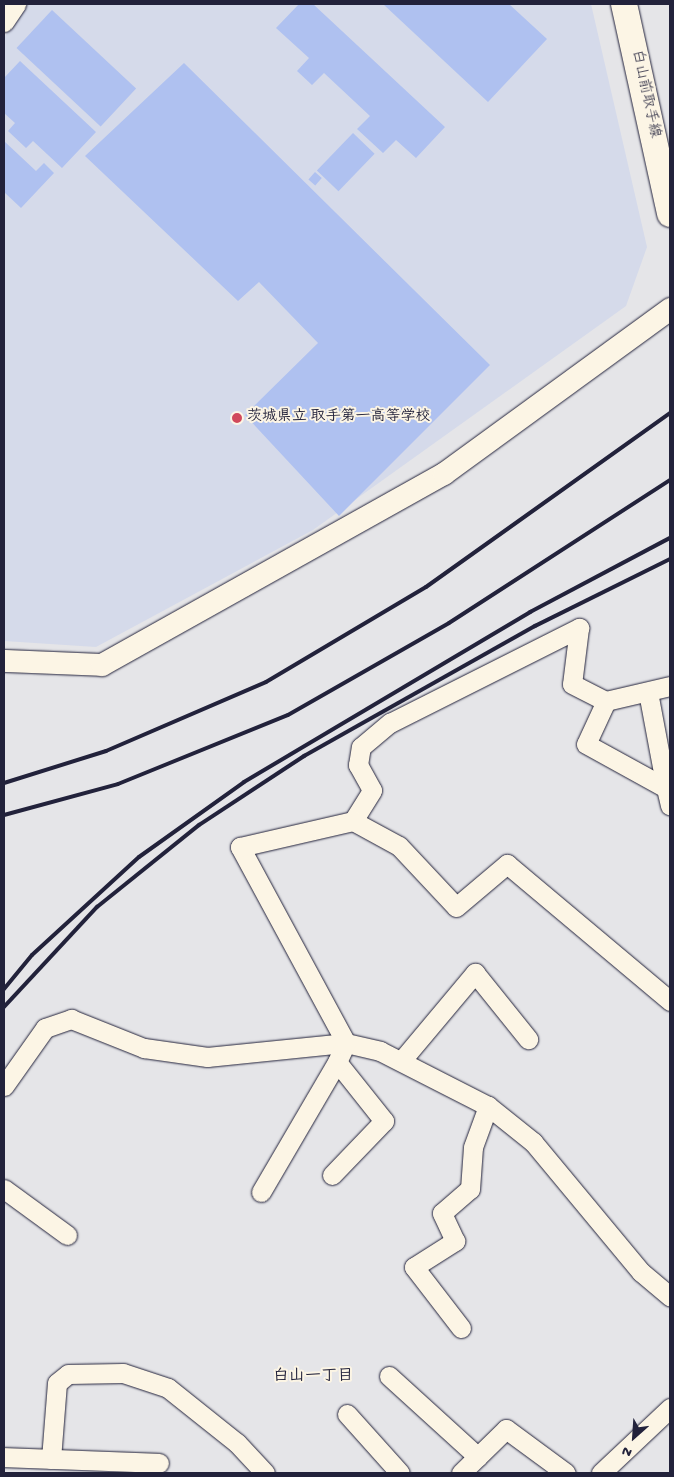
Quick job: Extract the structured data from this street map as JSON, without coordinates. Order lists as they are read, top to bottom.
{
  "streets": {
    "main road": ["白山前取手線"]
  },
  "districts": ["白山一丁目"],
  "places": ["茨城県立 取手第一高等学校"],
  "north": "bottom left"
}
